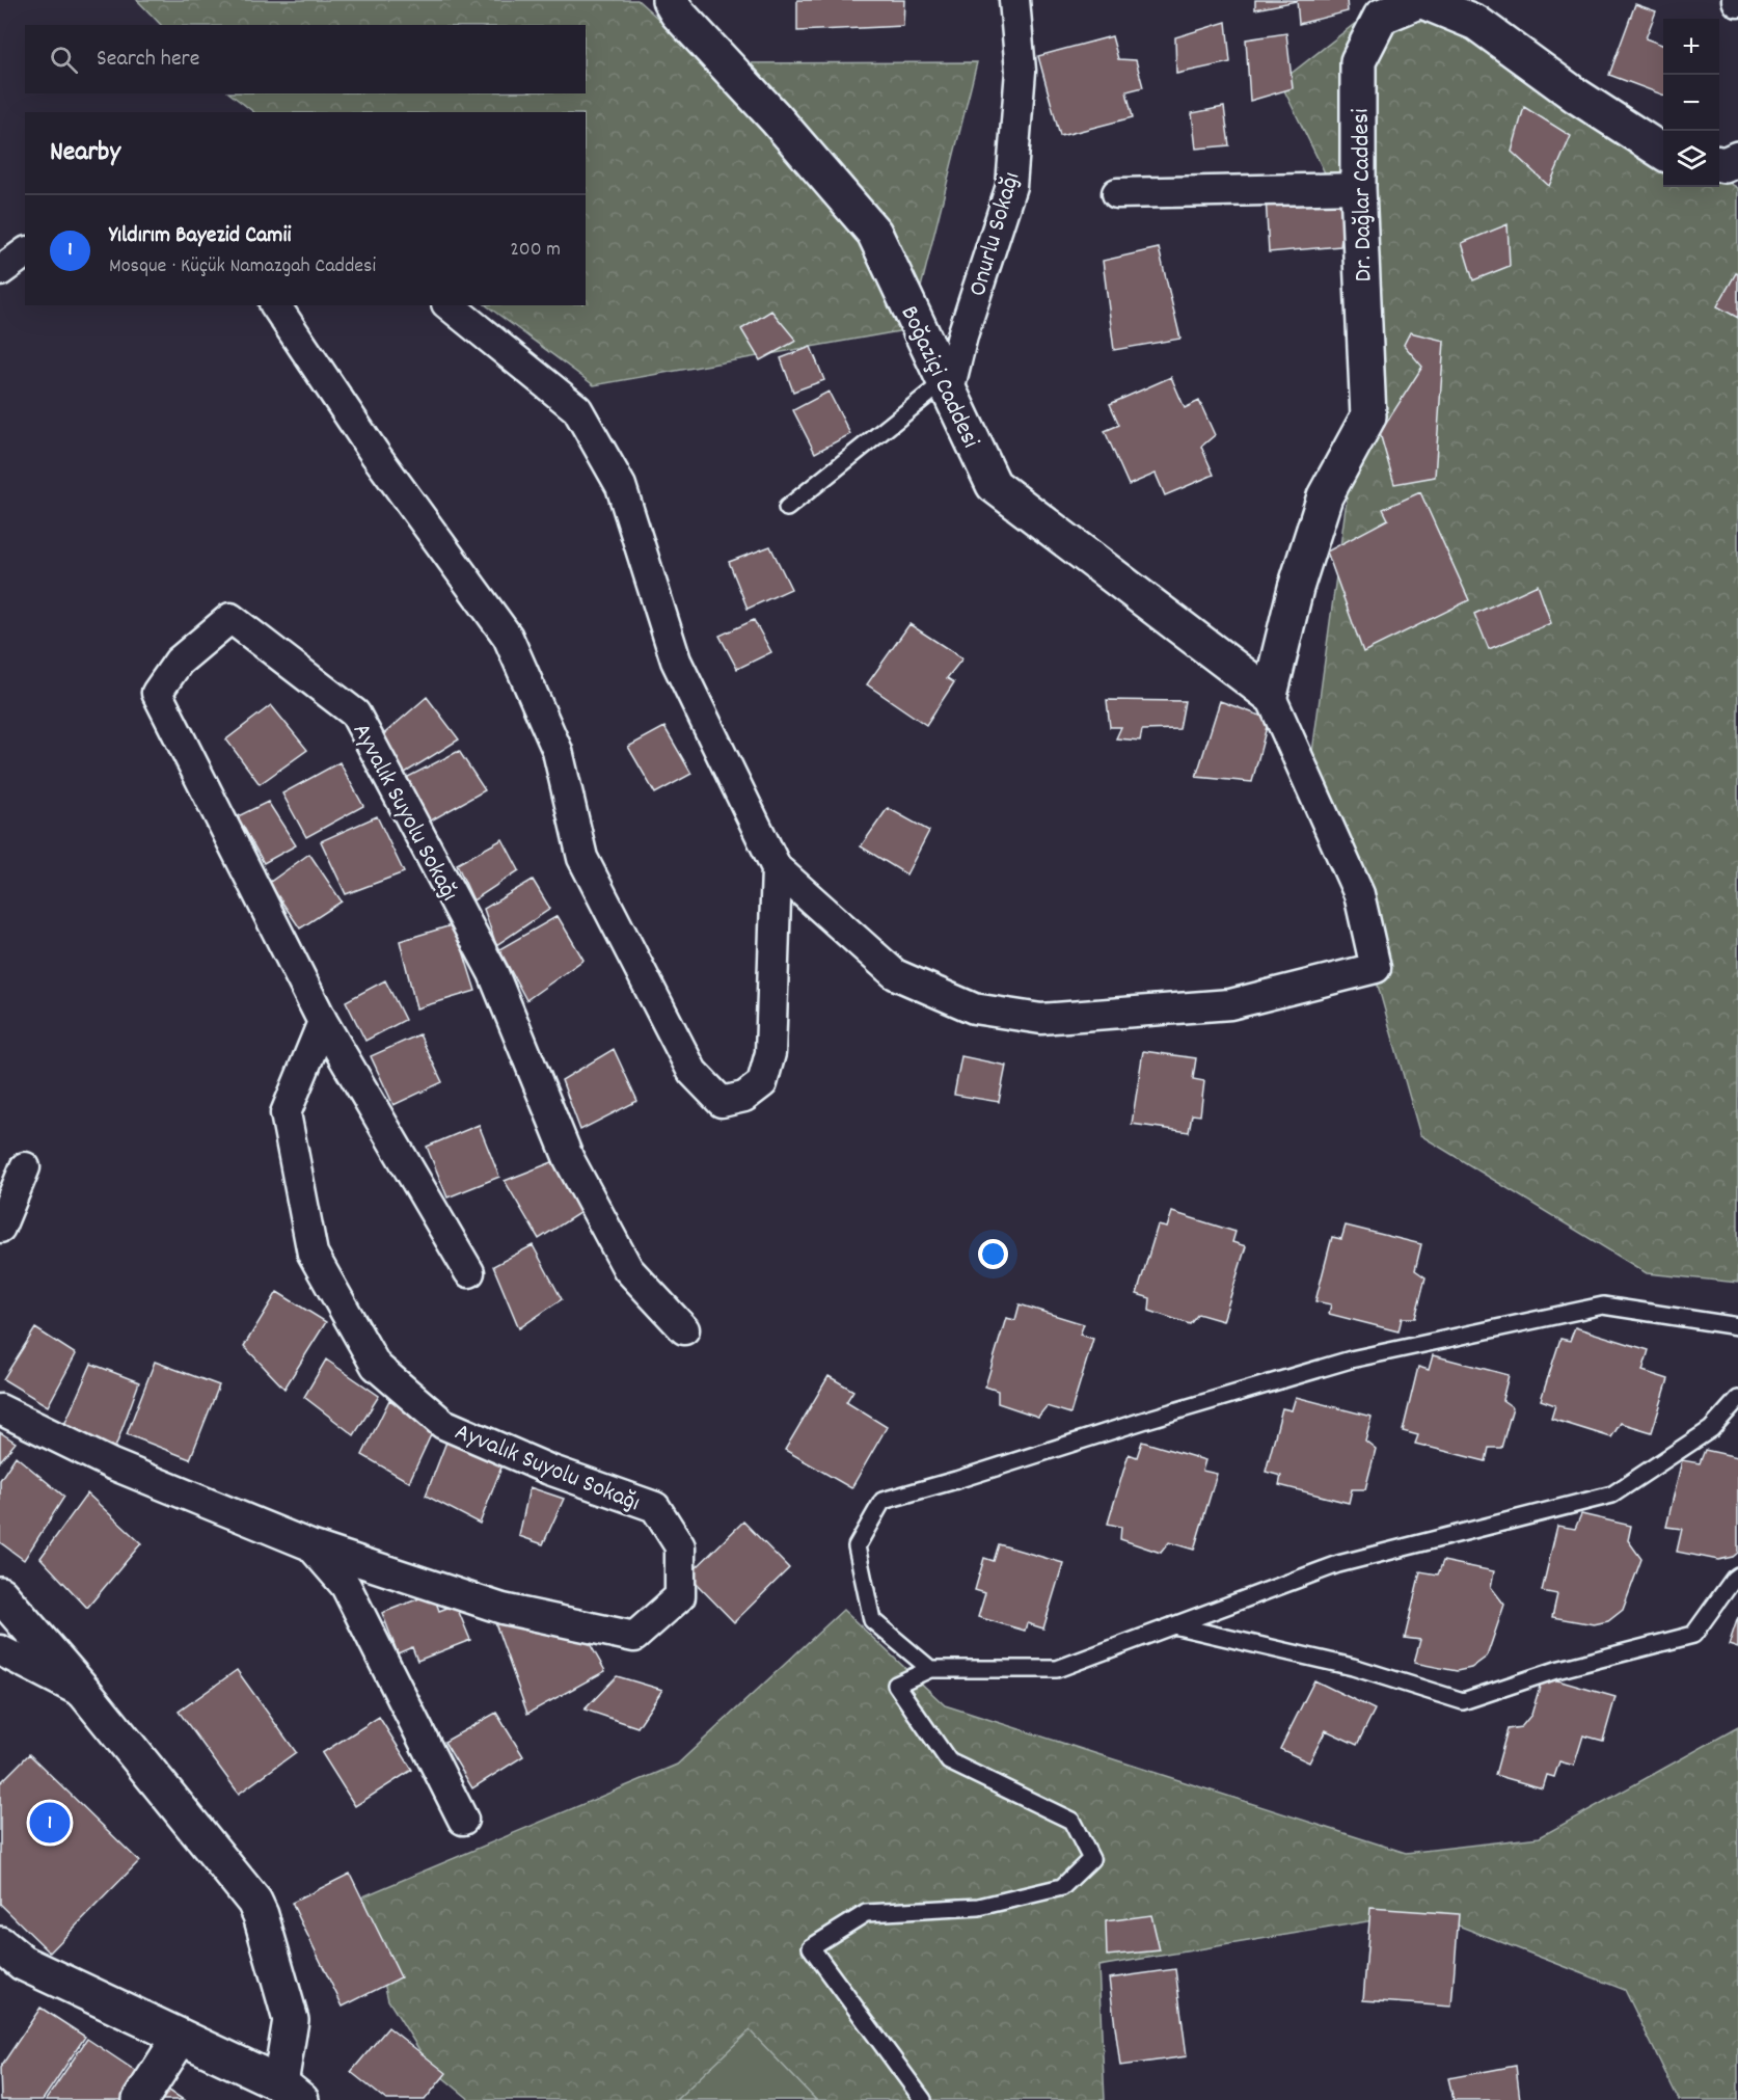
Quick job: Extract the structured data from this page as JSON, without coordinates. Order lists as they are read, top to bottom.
{
  "streets": {
    "street": [
      "Dr. Dağlar Caddesi",
      "Onurlu Sokağı",
      "Boğaziçi Caddesi",
      "Ayvalık Suyolu Sokağı"
    ]
  },
  "crossings": [
    ["Dr. Dağlar Caddesi", "Boğaziçi Caddesi"],
    ["Onurlu Sokağı", "Boğaziçi Caddesi"]
  ],
  "page": {
    "map_buttons": ["+", "−"],
    "search": "Search here",
    "heading": "Nearby",
    "list": [
      {
        "mark": "1",
        "name": "Yıldırım Bayezid Camii",
        "note": "Mosque · Küçük Namazgah Caddesi",
        "value": "200 m"
      }
    ],
    "pins": "1"
  }
}
